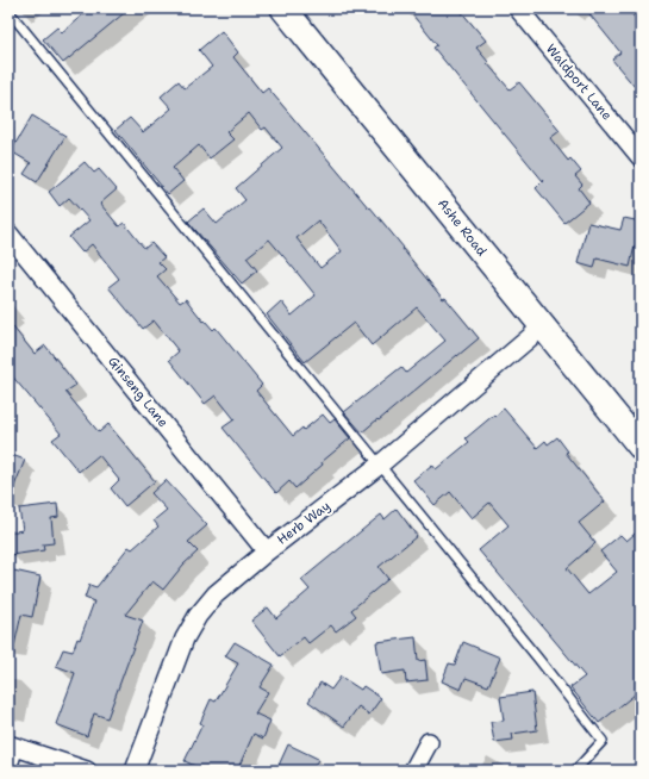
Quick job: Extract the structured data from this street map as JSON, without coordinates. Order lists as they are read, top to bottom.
{
  "streets": {
    "street": [
      "Waldport Lane",
      "Ashe Road",
      "Ginseng Lane",
      "Herb Way"
    ]
  },
  "crossings": [
    ["Ashe Road", "Herb Way"],
    ["Ginseng Lane", "Herb Way"]
  ]
}
